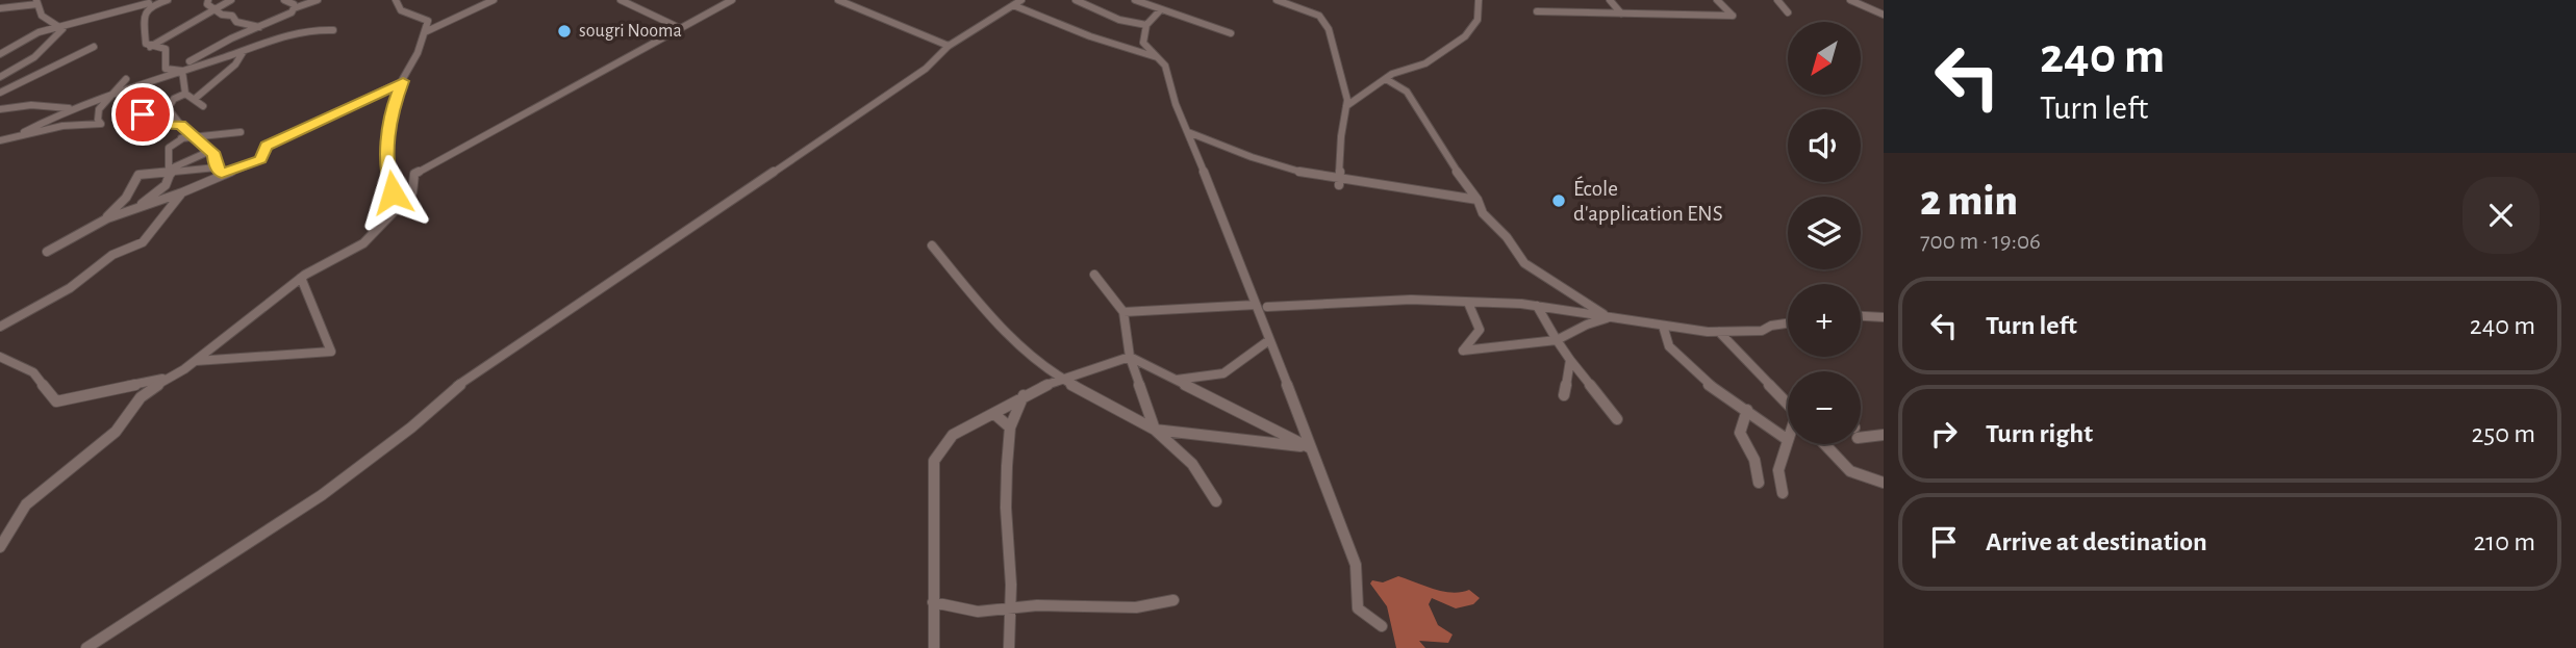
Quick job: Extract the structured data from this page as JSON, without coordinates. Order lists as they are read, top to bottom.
{
  "places": ["sougri Nooma", "École d'application ENS"],
  "north": "bottom left",
  "page": {
    "turn": ["240 m", "Turn left"],
    "map_buttons": ["+", "−"],
    "heading": ["2 min", "700 m · 19:06"],
    "list": [
      {
        "name": "Turn left",
        "value": "240 m"
      },
      {
        "name": "Turn right",
        "value": "250 m"
      },
      {
        "name": "Arrive at destination",
        "value": "210 m"
      }
    ]
  }
}
